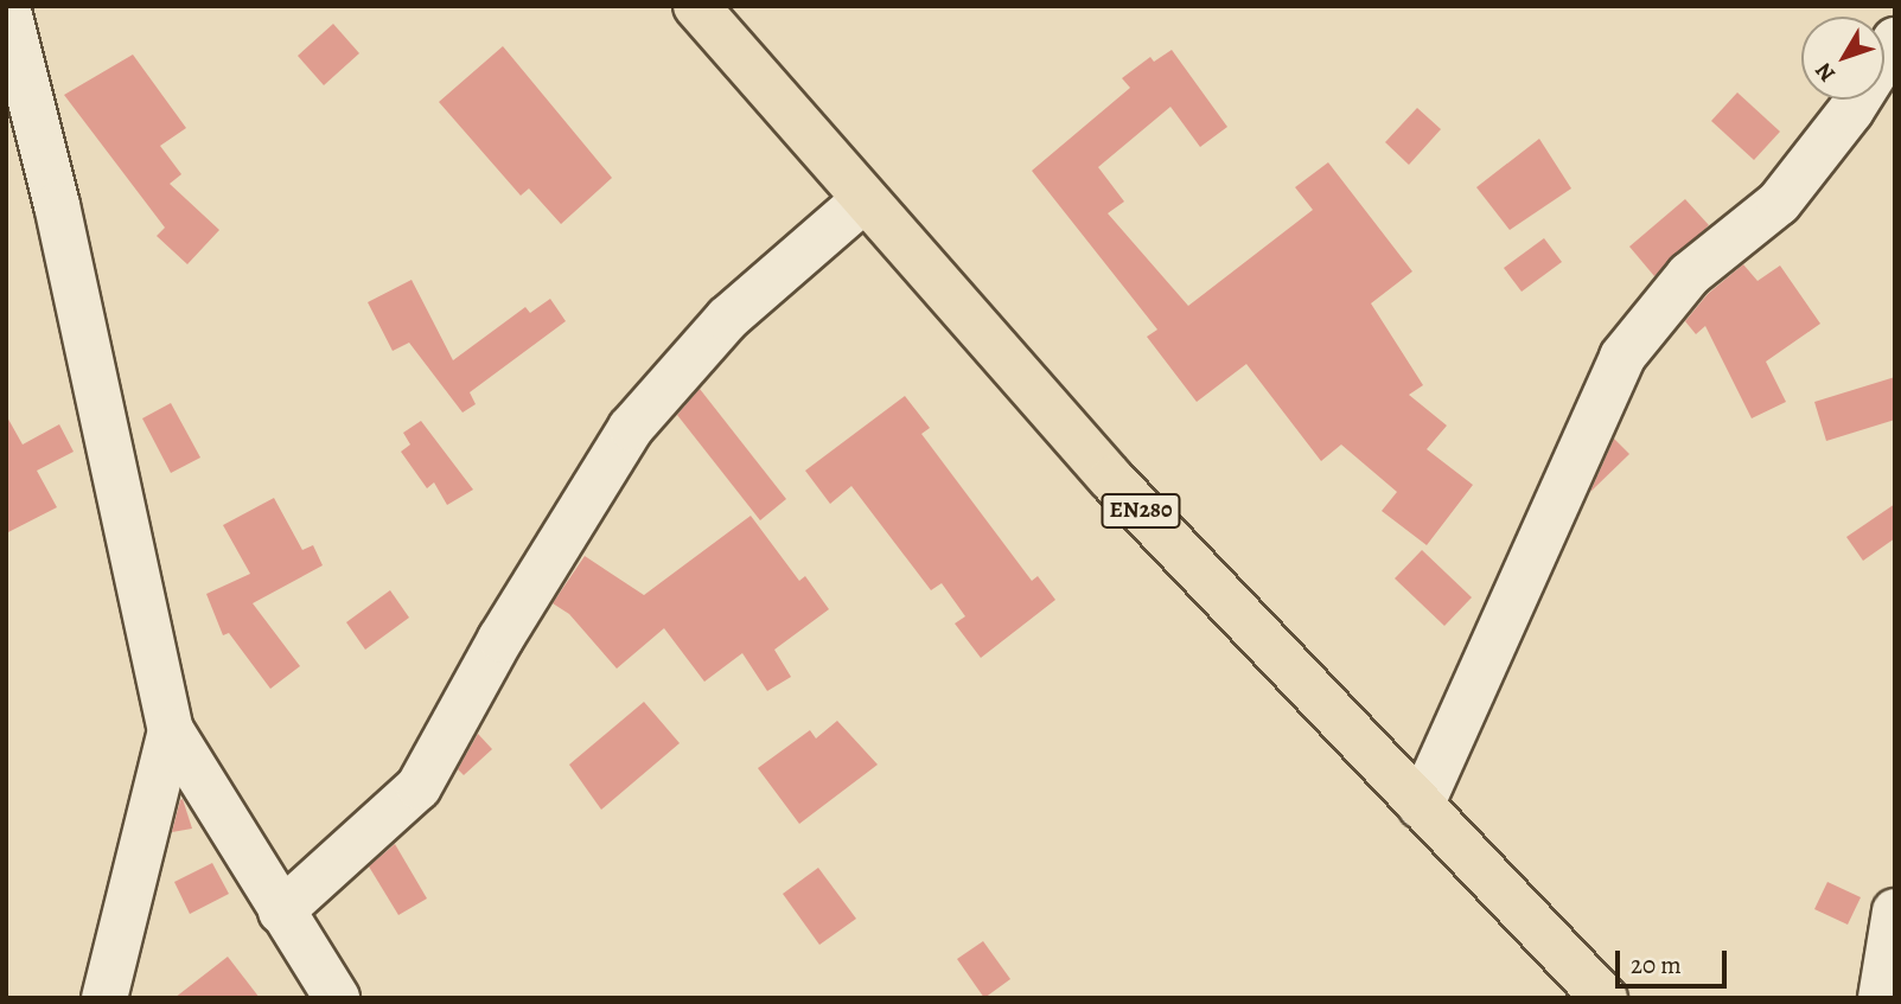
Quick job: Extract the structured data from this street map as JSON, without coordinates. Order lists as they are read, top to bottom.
{
  "streets": {
    "main road": ["EN280"]
  },
  "scale_bar": "20 m",
  "north": "bottom left"
}
